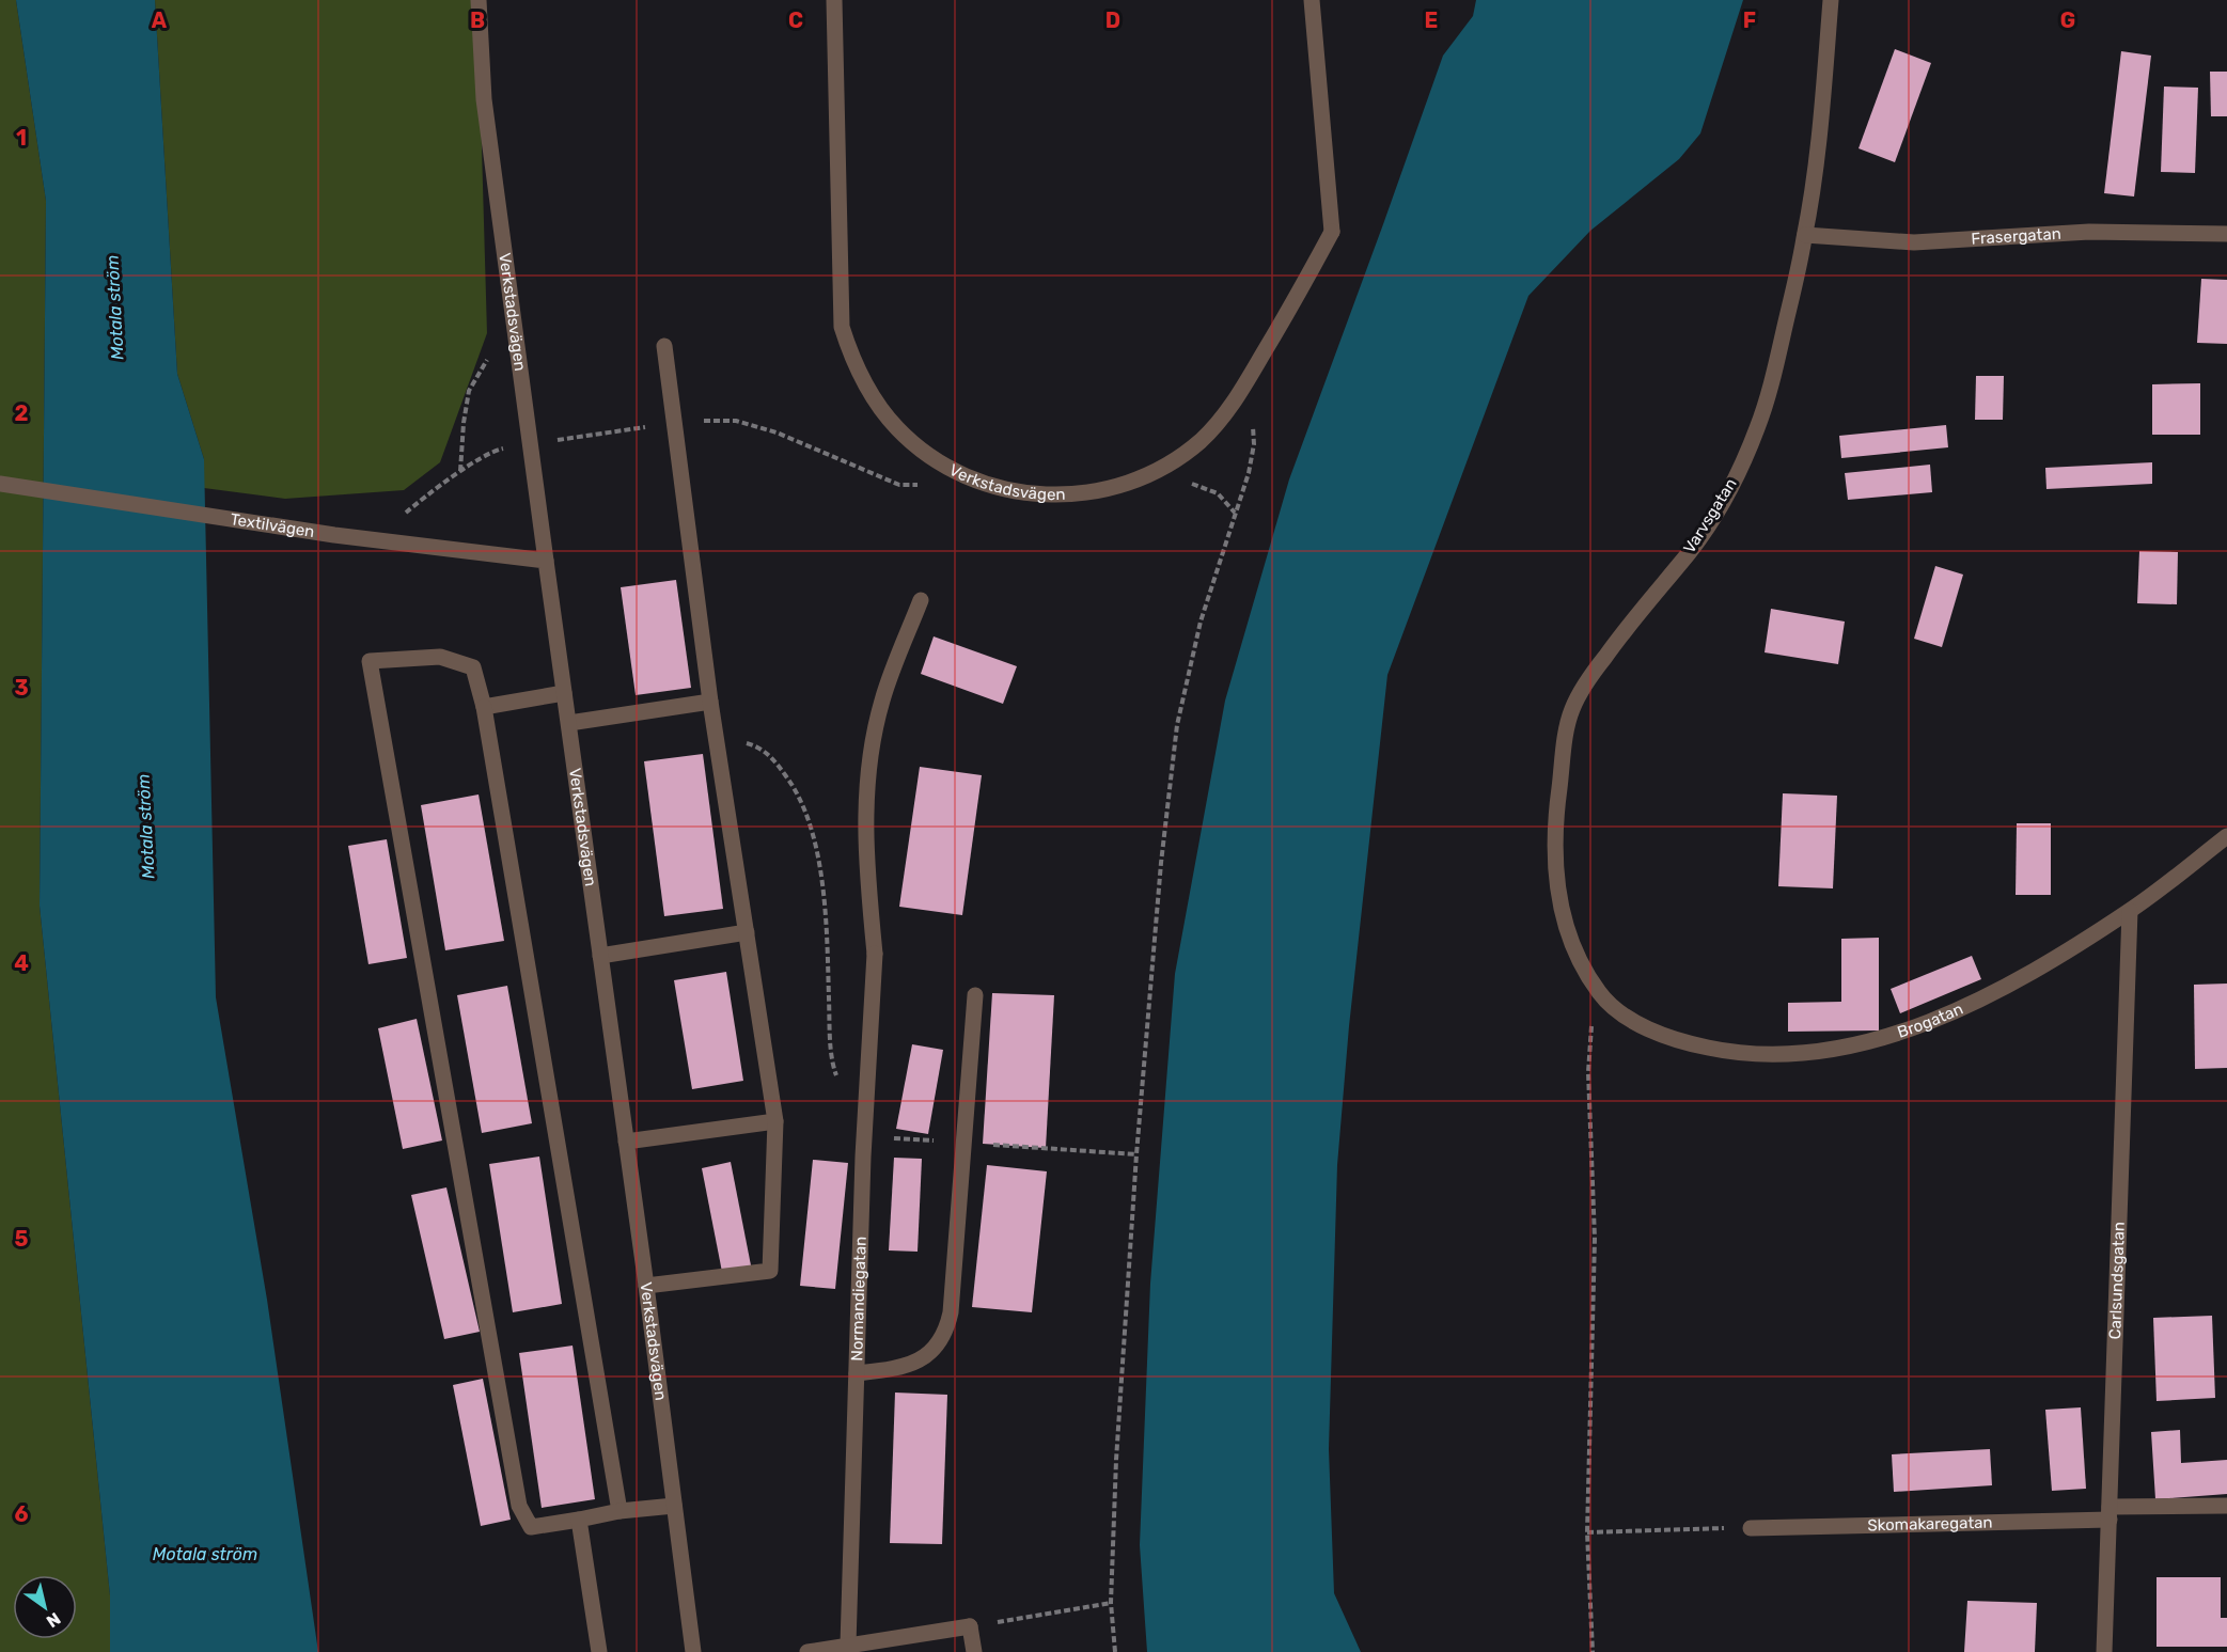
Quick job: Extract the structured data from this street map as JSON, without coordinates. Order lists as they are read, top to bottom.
{
  "streets": {
    "street": [
      "Frasergatan",
      "Verkstadsvägen",
      "Varvsgatan",
      "Textilvägen",
      "Brogatan",
      "Carlsundsgatan",
      "Normandiegatan",
      "Skomakaregatan"
    ]
  },
  "crossings": [
    ["Frasergatan", "Varvsgatan"],
    ["Verkstadsvägen", "Textilvägen"],
    ["Varvsgatan", "Brogatan"],
    ["Brogatan", "Carlsundsgatan"],
    ["Carlsundsgatan", "Skomakaregatan"]
  ],
  "water": ["Motala ström"],
  "north": "bottom right",
  "grid": {
    "columns": [
      "A",
      "B",
      "C",
      "D",
      "E",
      "F",
      "G"
    ],
    "rows": [
      "1",
      "2",
      "3",
      "4",
      "5",
      "6"
    ]
  }
}
